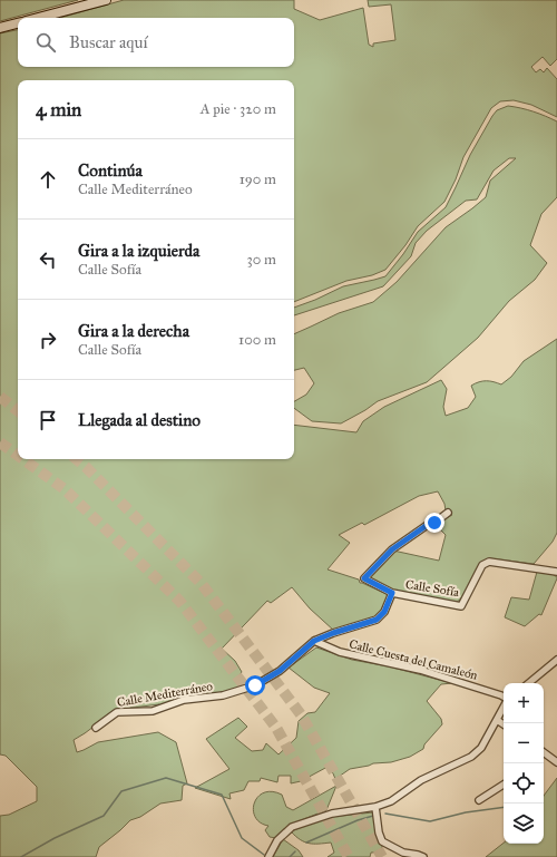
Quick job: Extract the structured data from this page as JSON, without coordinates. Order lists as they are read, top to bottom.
{
  "streets": {
    "street": ["Calle Sofía", "Calle Cuesta del Camaleón", "Calle Mediterráneo"]
  },
  "crossings": [
    ["Calle Sofía", "Calle Mediterráneo"],
    ["Calle Cuesta del Camaleón", "Calle Mediterráneo"]
  ],
  "page": {
    "search": "Buscar aquí",
    "heading": ["4 min", "A pie · 320 m"],
    "list": [
      ["Continúa", "Calle Mediterráneo", "190 m"],
      ["Gira a la izquierda", "Calle Sofía", "30 m"],
      ["Gira a la derecha", "Calle Sofía", "100 m"],
      "Llegada al destino"
    ],
    "map_buttons": ["+", "−"]
  }
}
